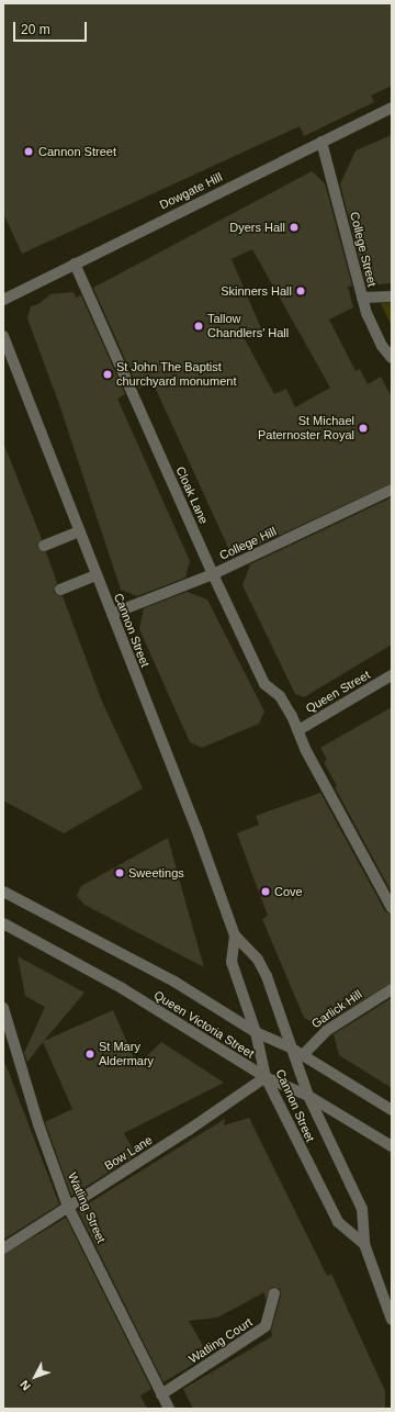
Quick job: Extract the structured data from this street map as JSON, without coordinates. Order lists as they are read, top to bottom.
{
  "streets": {
    "street": [
      "Dowgate Hill",
      "College Street",
      "Cloak Lane",
      "College Hill",
      "Cannon Street",
      "Queen Street",
      "Garlick Hill",
      "Queen Victoria Street",
      "Bow Lane",
      "Watling Street",
      "Watling Court"
    ]
  },
  "crossings": [
    ["Dowgate Hill", "College Street"],
    ["Dowgate Hill", "Cloak Lane"],
    ["Cloak Lane", "College Hill"],
    ["Cloak Lane", "Queen Street"],
    ["College Hill", "Cannon Street"],
    ["Cannon Street", "Queen Victoria Street"],
    ["Cannon Street", "Bow Lane"],
    ["Garlick Hill", "Queen Victoria Street"],
    ["Queen Victoria Street", "Bow Lane"],
    ["Bow Lane", "Watling Street"],
    ["Watling Street", "Watling Court"]
  ],
  "places": [
    "Cannon Street",
    "Dyers Hall",
    "Skinners Hall",
    "Tallow Chandlers' Hall",
    "St John The Baptist churchyard monument",
    "St Michael Paternoster Royal",
    "Sweetings",
    "Cove",
    "St Mary Aldermary"
  ],
  "scale_bar": "20 m",
  "north": "bottom left"
}
